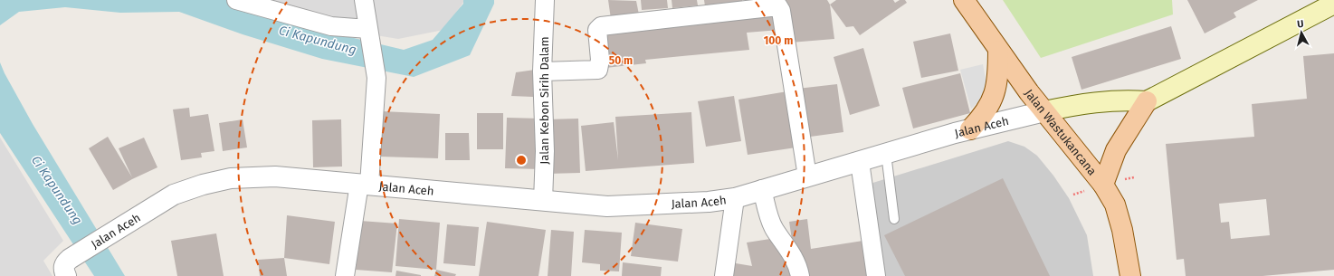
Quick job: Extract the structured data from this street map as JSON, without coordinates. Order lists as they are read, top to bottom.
{
  "streets": {
    "main road": ["Jalan Aceh", "Jalan Wastukancana"],
    "street": ["Jalan Kebon Sirih Dalam"]
  },
  "crossings": [
    ["Jalan Kebon Sirih Dalam", "Jalan Aceh"],
    ["Jalan Aceh", "Jalan Wastukancana"]
  ],
  "water": ["Ci Kapundung"],
  "north": "top",
  "rings": ["100 m", "50 m"]
}
